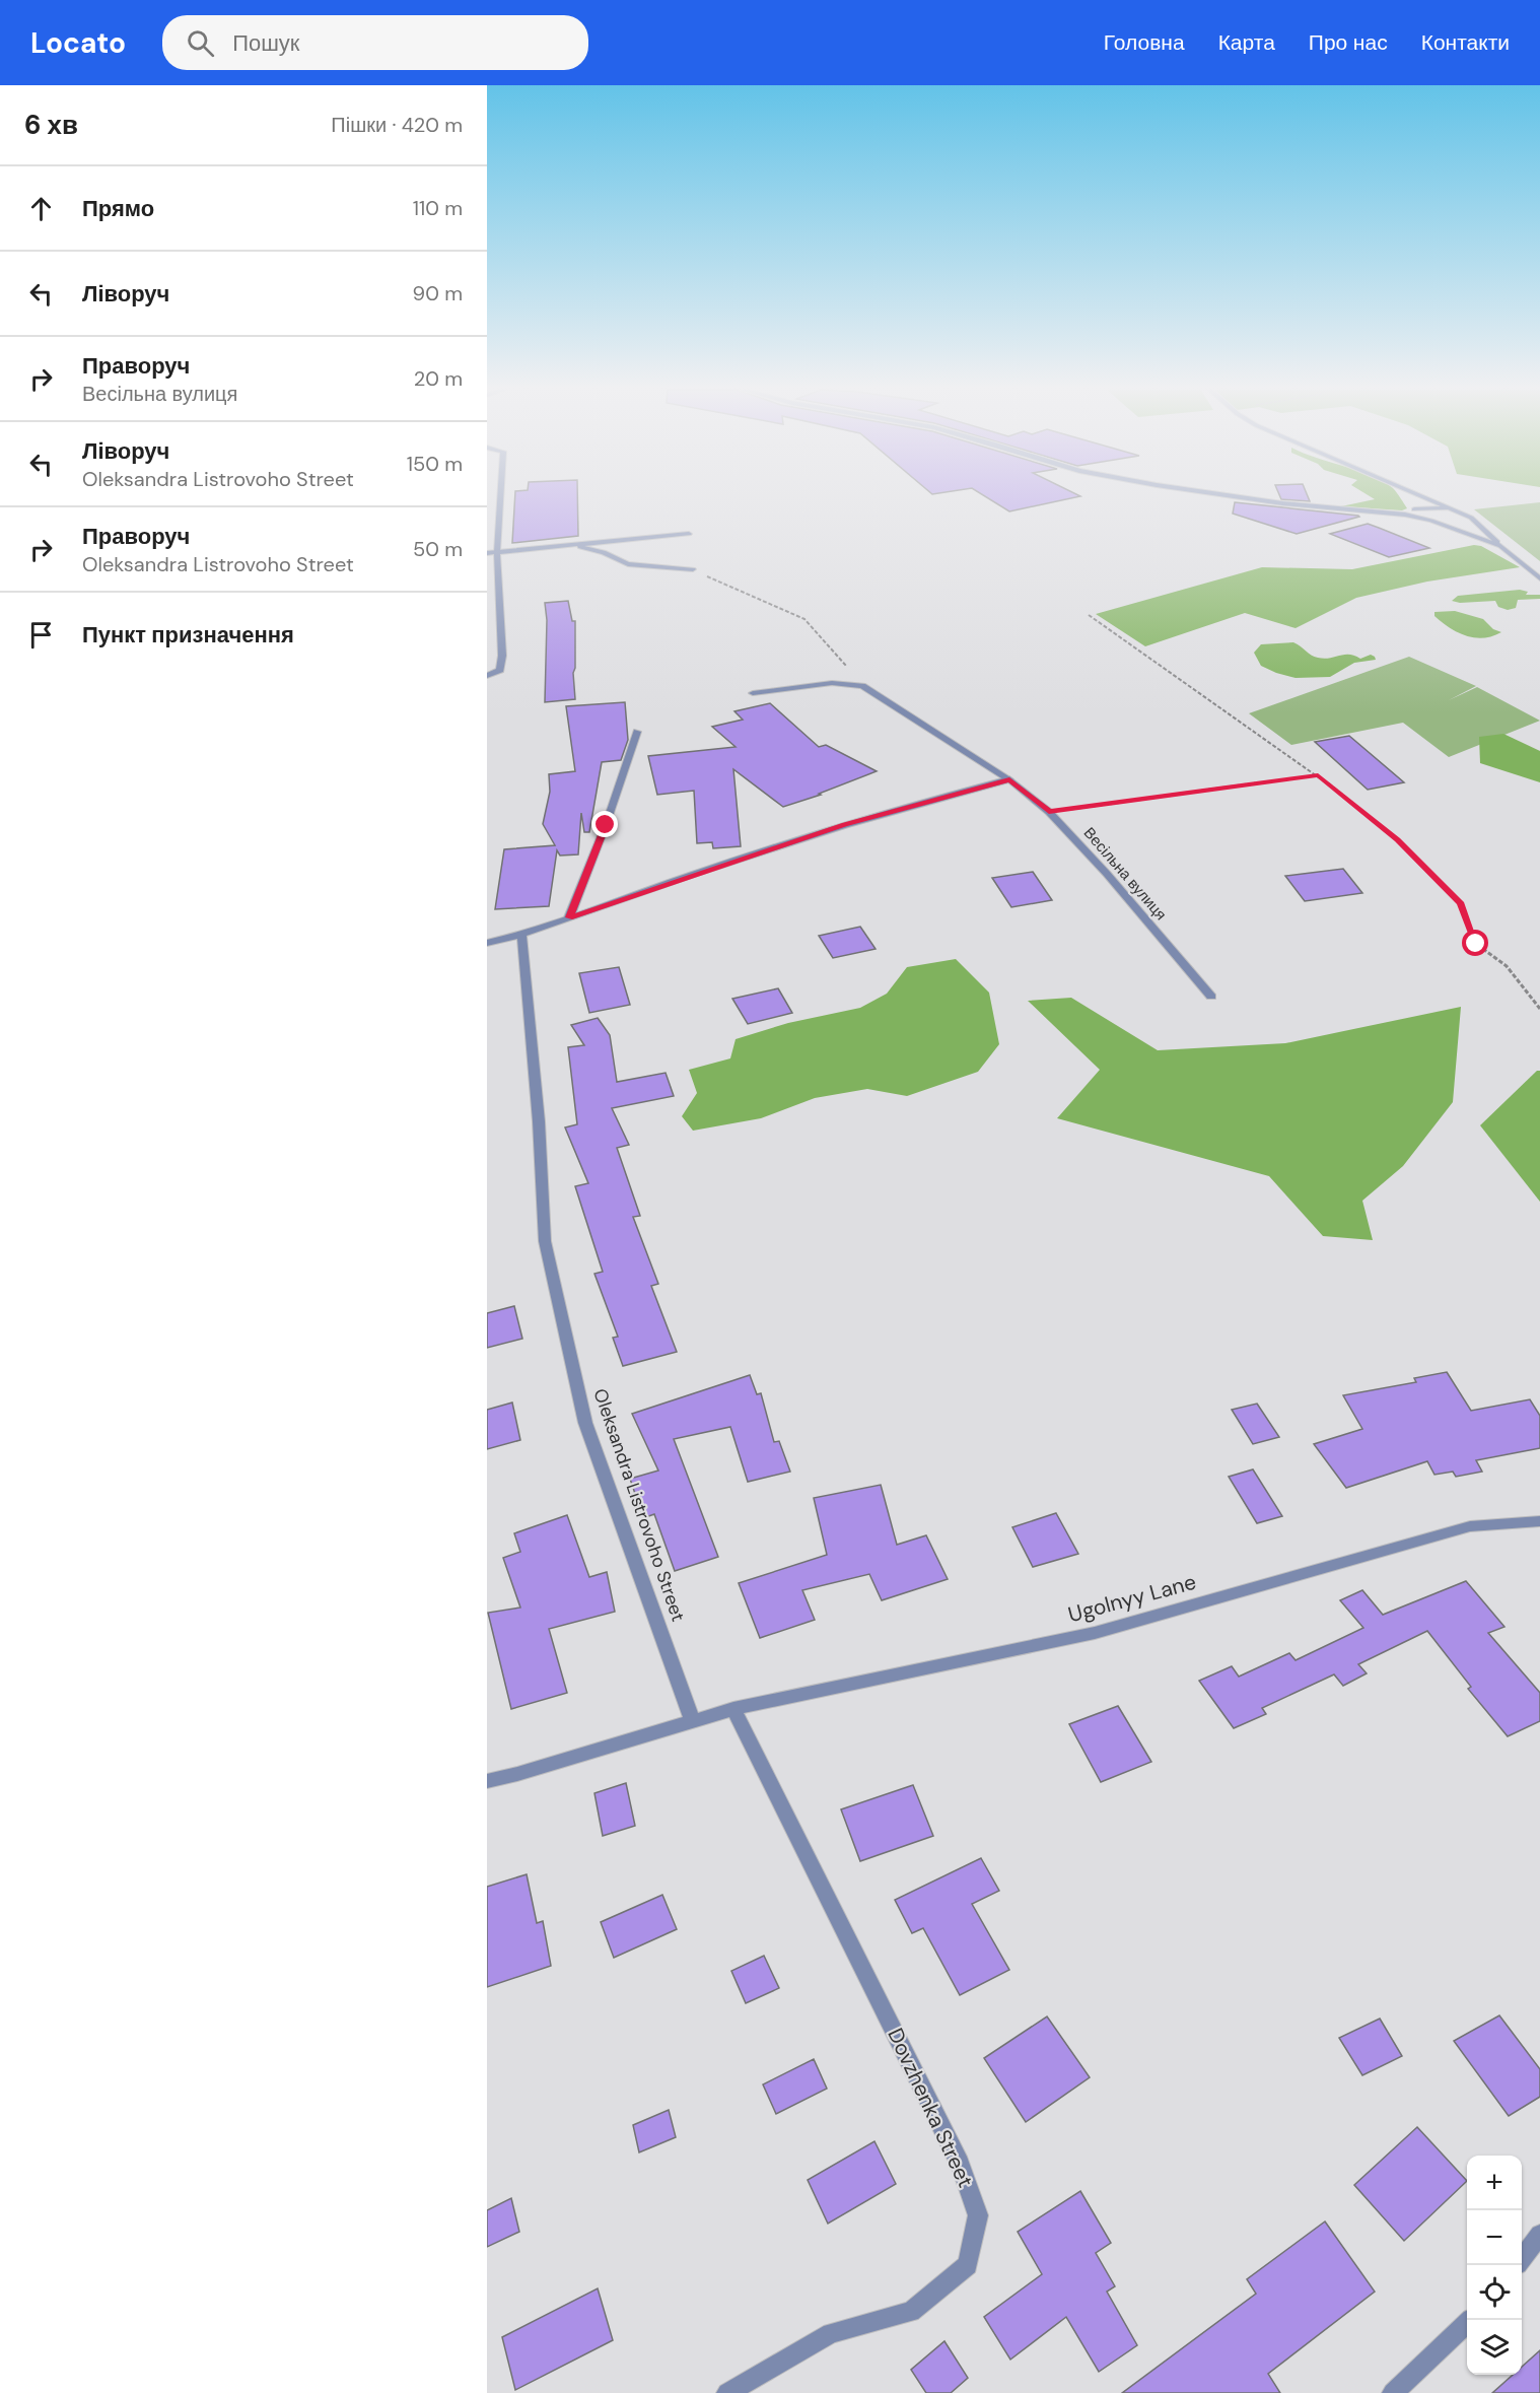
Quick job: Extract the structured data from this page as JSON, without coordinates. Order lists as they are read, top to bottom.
{
  "streets": {
    "street": [
      "Весільна вулиця",
      "Oleksandra Listrovoho Street",
      "Ugolnyy Lane",
      "Dovzhenka Street"
    ]
  },
  "crossings": [
    ["Ugolnyy Lane", "Dovzhenka Street"]
  ],
  "page": {
    "header": "Locato",
    "search": "Пошук",
    "nav": [
      "Головна",
      "Карта",
      "Про нас",
      "Контакти"
    ],
    "heading": ["6 хв", "Пішки · 420 m"],
    "list": [
      ["Прямо", "110 m"],
      ["Ліворуч", "90 m"],
      ["Праворуч", "Весільна вулиця", "20 m"],
      ["Ліворуч", "Oleksandra Listrovoho Street", "150 m"],
      ["Праворуч", "Oleksandra Listrovoho Street", "50 m"],
      "Пункт призначення"
    ],
    "map_buttons": ["+", "−"]
  }
}
